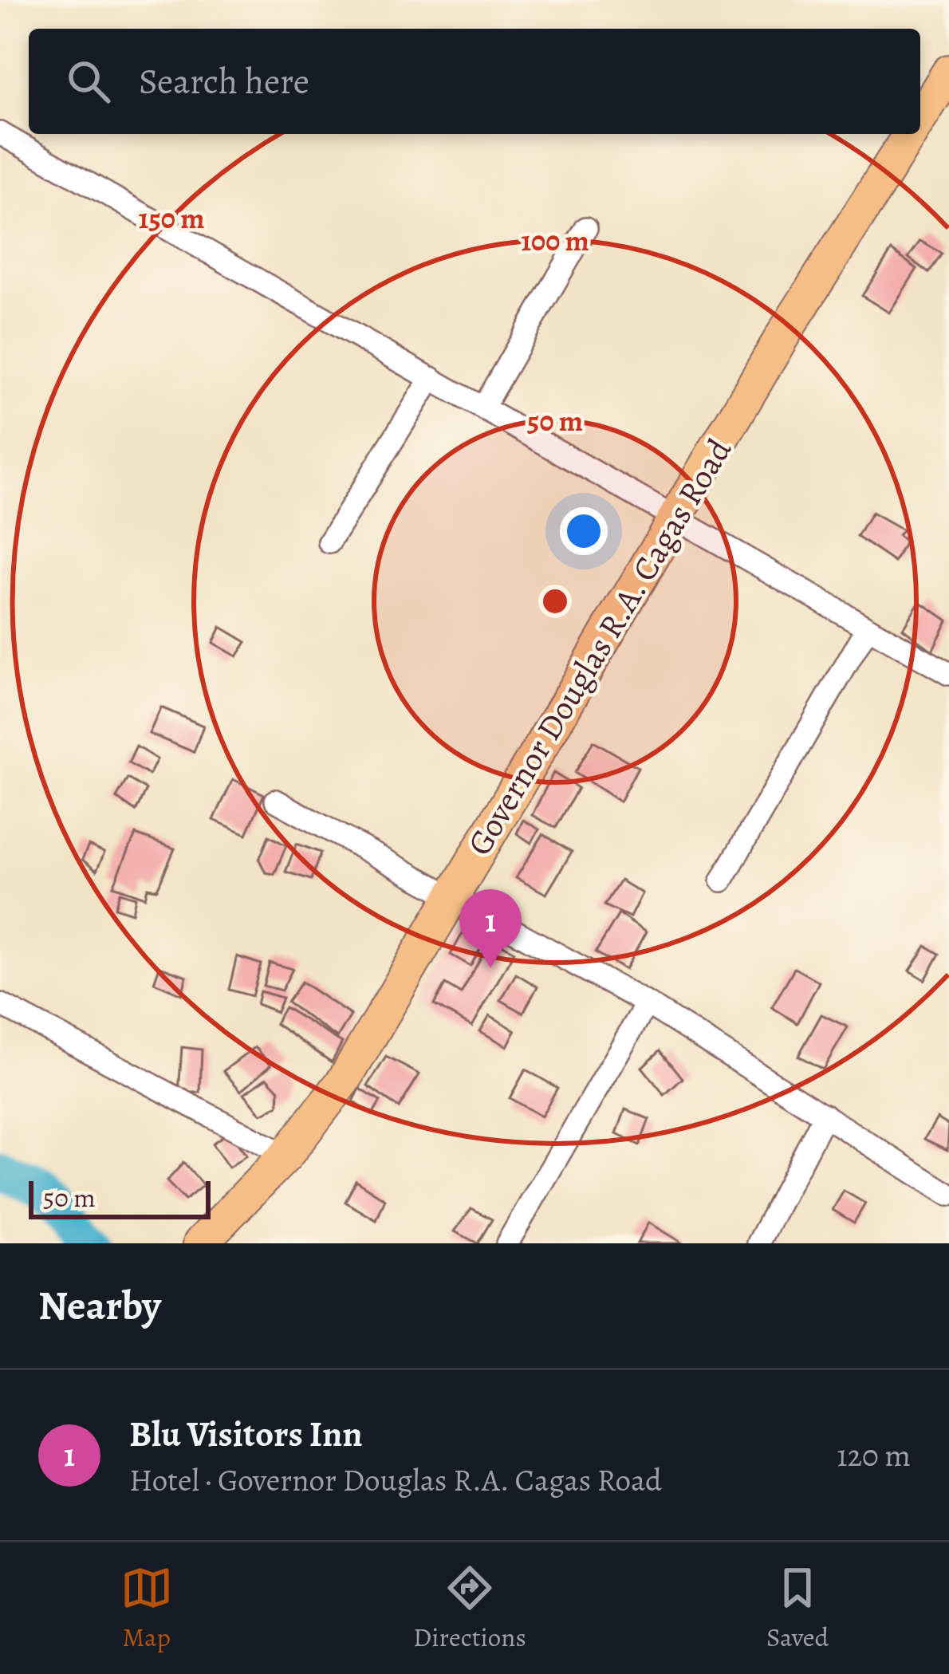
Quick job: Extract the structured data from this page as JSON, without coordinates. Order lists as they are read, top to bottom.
{
  "streets": {
    "main road": ["Governor Douglas R.A. Cagas Road"]
  },
  "scale_bar": "50 m",
  "page": {
    "search": "Search here",
    "pins": "1",
    "scale": "50 m",
    "heading": "Nearby",
    "list": [
      {
        "mark": "1",
        "name": "Blu Visitors Inn",
        "note": "Hotel · Governor Douglas R.A. Cagas Road",
        "value": "120 m"
      }
    ],
    "nav": ["Map", "Directions", "Saved"]
  },
  "rings": ["150 m", "100 m", "50 m"]
}
